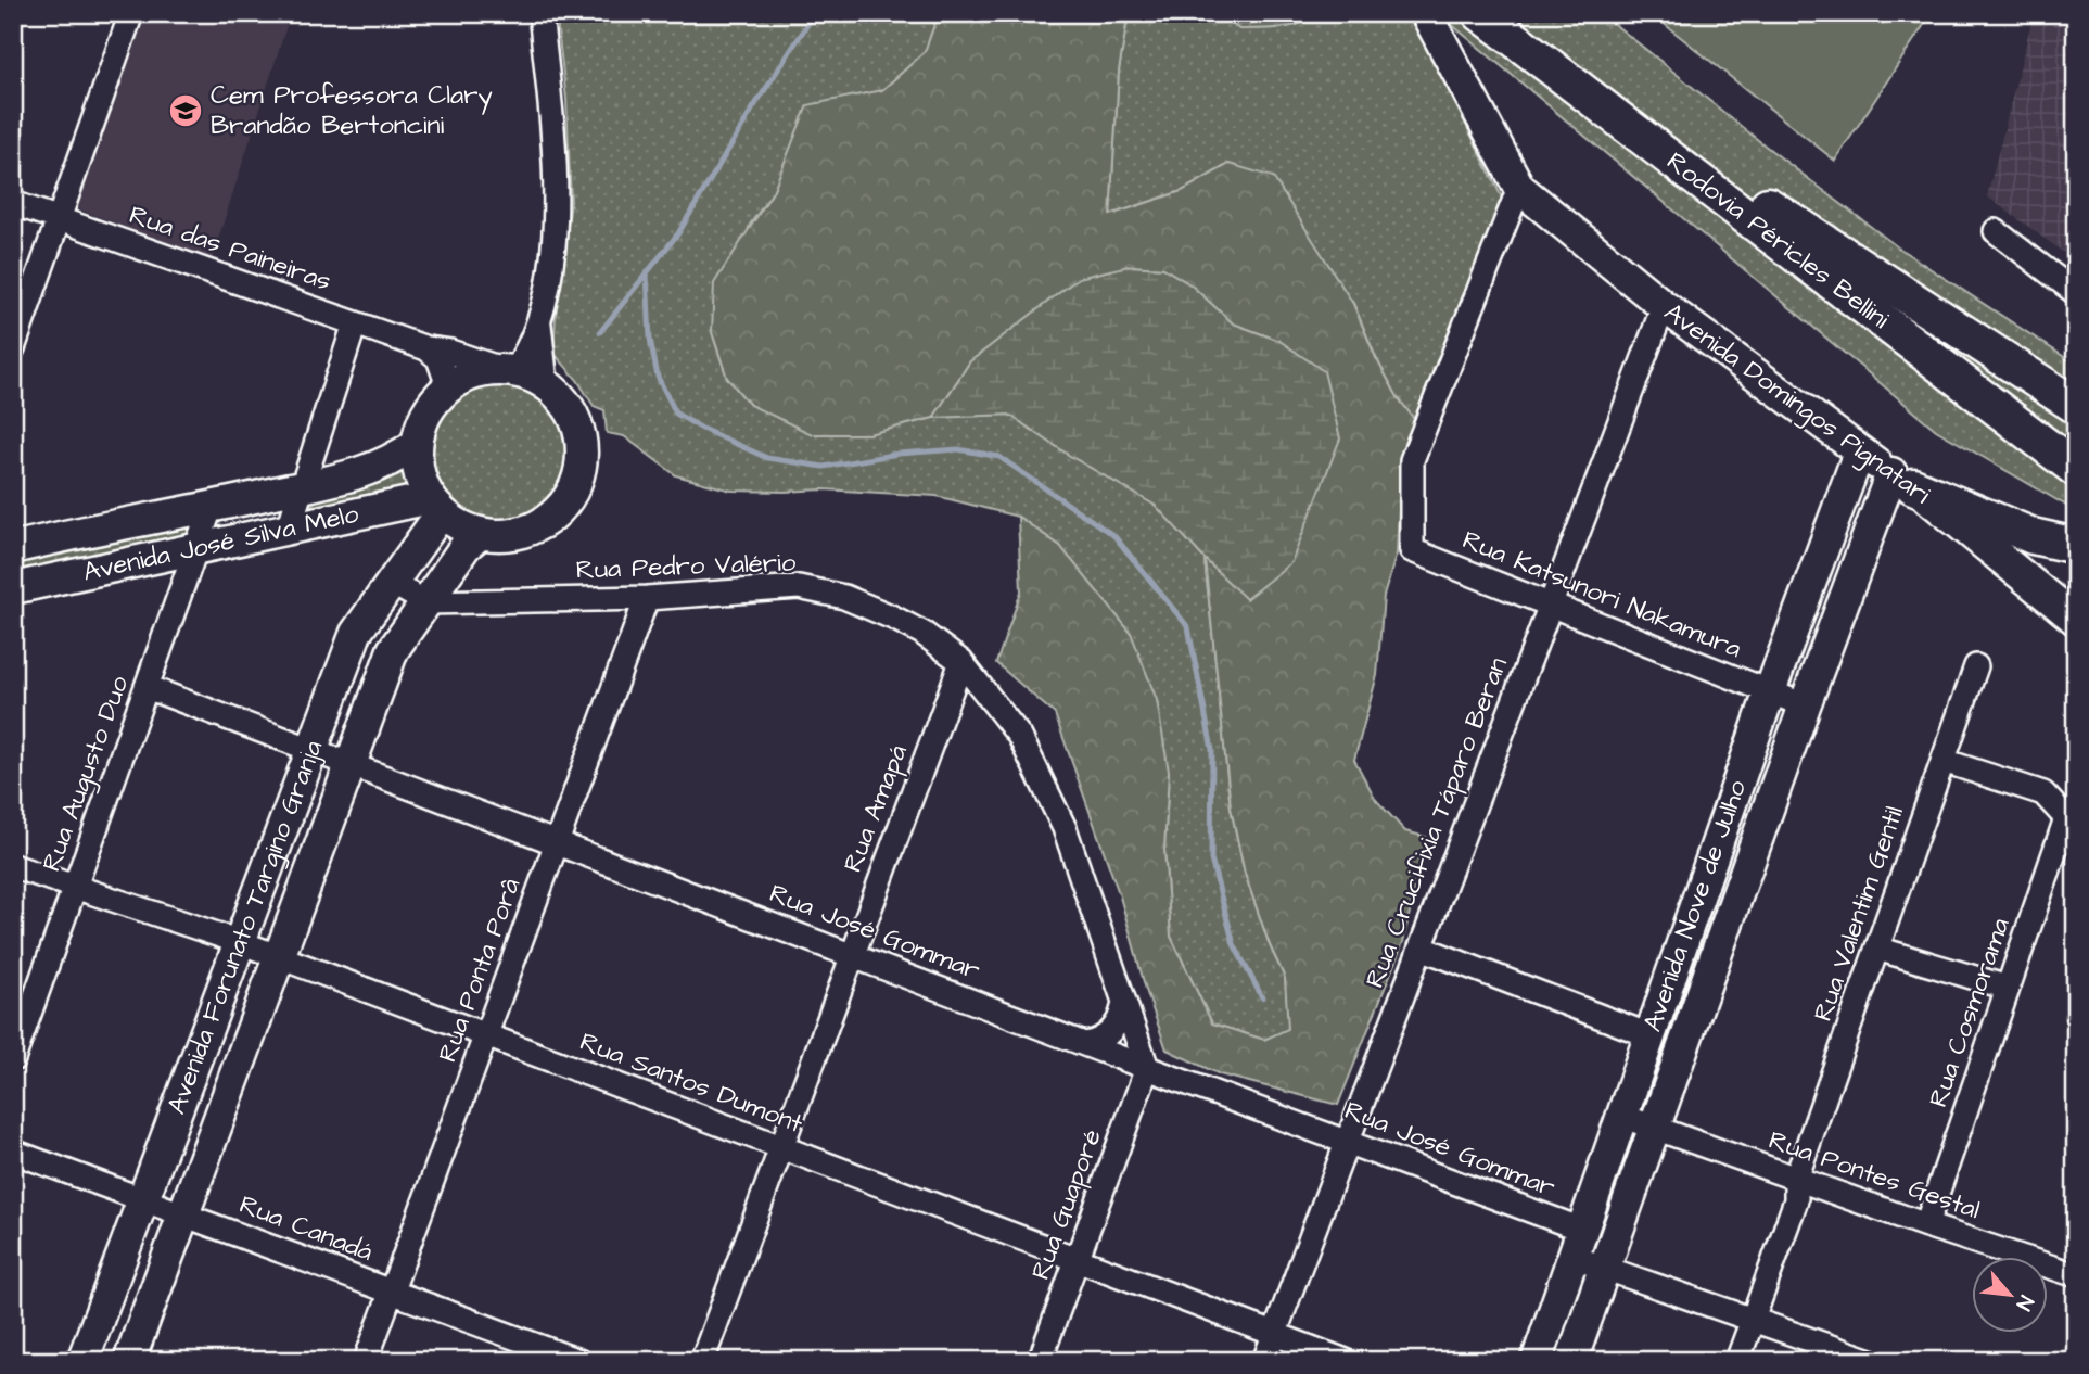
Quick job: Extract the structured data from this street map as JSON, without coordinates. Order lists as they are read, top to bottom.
{
  "streets": {
    "main road": ["Rodovia Péricles Bellini"],
    "street": [
      "Rua das Paineiras",
      "Avenida Domingos Pignatari",
      "Avenida José Silva Melo",
      "Rua Pedro Valério",
      "Rua Katsunori Nakamura",
      "Rua Augusto Duo",
      "Rua Amapá",
      "Rua Crucifixia Táparo Beran",
      "Avenida Nove de Julho",
      "Rua Valentim Gentil",
      "Avenida Forunato Targino Granja",
      "Rua José Gommar",
      "Rua Ponta Porâ",
      "Rua Cosmorama",
      "Rua Santos Dumont",
      "Rua Pontes Gestal",
      "Rua Guaporé",
      "Rua Canadá"
    ]
  },
  "crossings": [
    ["Rua das Paineiras", "Avenida José Silva Melo"],
    ["Rua das Paineiras", "Avenida Forunato Targino Granja"],
    ["Avenida Domingos Pignatari", "Rua Katsunori Nakamura"],
    ["Avenida Domingos Pignatari", "Rua Crucifixia Táparo Beran"],
    ["Avenida Domingos Pignatari", "Avenida Nove de Julho"],
    ["Avenida José Silva Melo", "Rua Augusto Duo"],
    ["Avenida José Silva Melo", "Avenida Forunato Targino Granja"],
    ["Rua Pedro Valério", "Rua Amapá"],
    ["Rua Pedro Valério", "Avenida Forunato Targino Granja"],
    ["Rua Pedro Valério", "Rua José Gommar"],
    ["Rua Pedro Valério", "Rua Ponta Porâ"],
    ["Rua Pedro Valério", "Rua Guaporé"],
    ["Rua Katsunori Nakamura", "Rua Crucifixia Táparo Beran"],
    ["Rua Katsunori Nakamura", "Avenida Nove de Julho"],
    ["Rua Augusto Duo", "Rua José Gommar"],
    ["Rua Augusto Duo", "Rua Santos Dumont"],
    ["Rua Amapá", "Rua José Gommar"],
    ["Rua Amapá", "Rua Santos Dumont"],
    ["Rua Crucifixia Táparo Beran", "Rua José Gommar"],
    ["Rua Crucifixia Táparo Beran", "Rua Santos Dumont"],
    ["Avenida Nove de Julho", "Rua José Gommar"],
    ["Avenida Nove de Julho", "Rua Pontes Gestal"],
    ["Rua Valentim Gentil", "Rua José Gommar"],
    ["Rua Valentim Gentil", "Rua Cosmorama"],
    ["Rua Valentim Gentil", "Rua Pontes Gestal"],
    ["Avenida Forunato Targino Granja", "Rua José Gommar"],
    ["Avenida Forunato Targino Granja", "Rua Santos Dumont"],
    ["Avenida Forunato Targino Granja", "Rua Canadá"],
    ["Rua José Gommar", "Rua Ponta Porâ"],
    ["Rua José Gommar", "Rua Guaporé"],
    ["Rua Ponta Porâ", "Rua Santos Dumont"],
    ["Rua Ponta Porâ", "Rua Canadá"],
    ["Rua Cosmorama", "Rua Pontes Gestal"],
    ["Rua Santos Dumont", "Rua Guaporé"]
  ],
  "places": {
    "school or university": ["Cem Professora Clary Brandão Bertoncini"]
  },
  "north": "bottom right"
}
